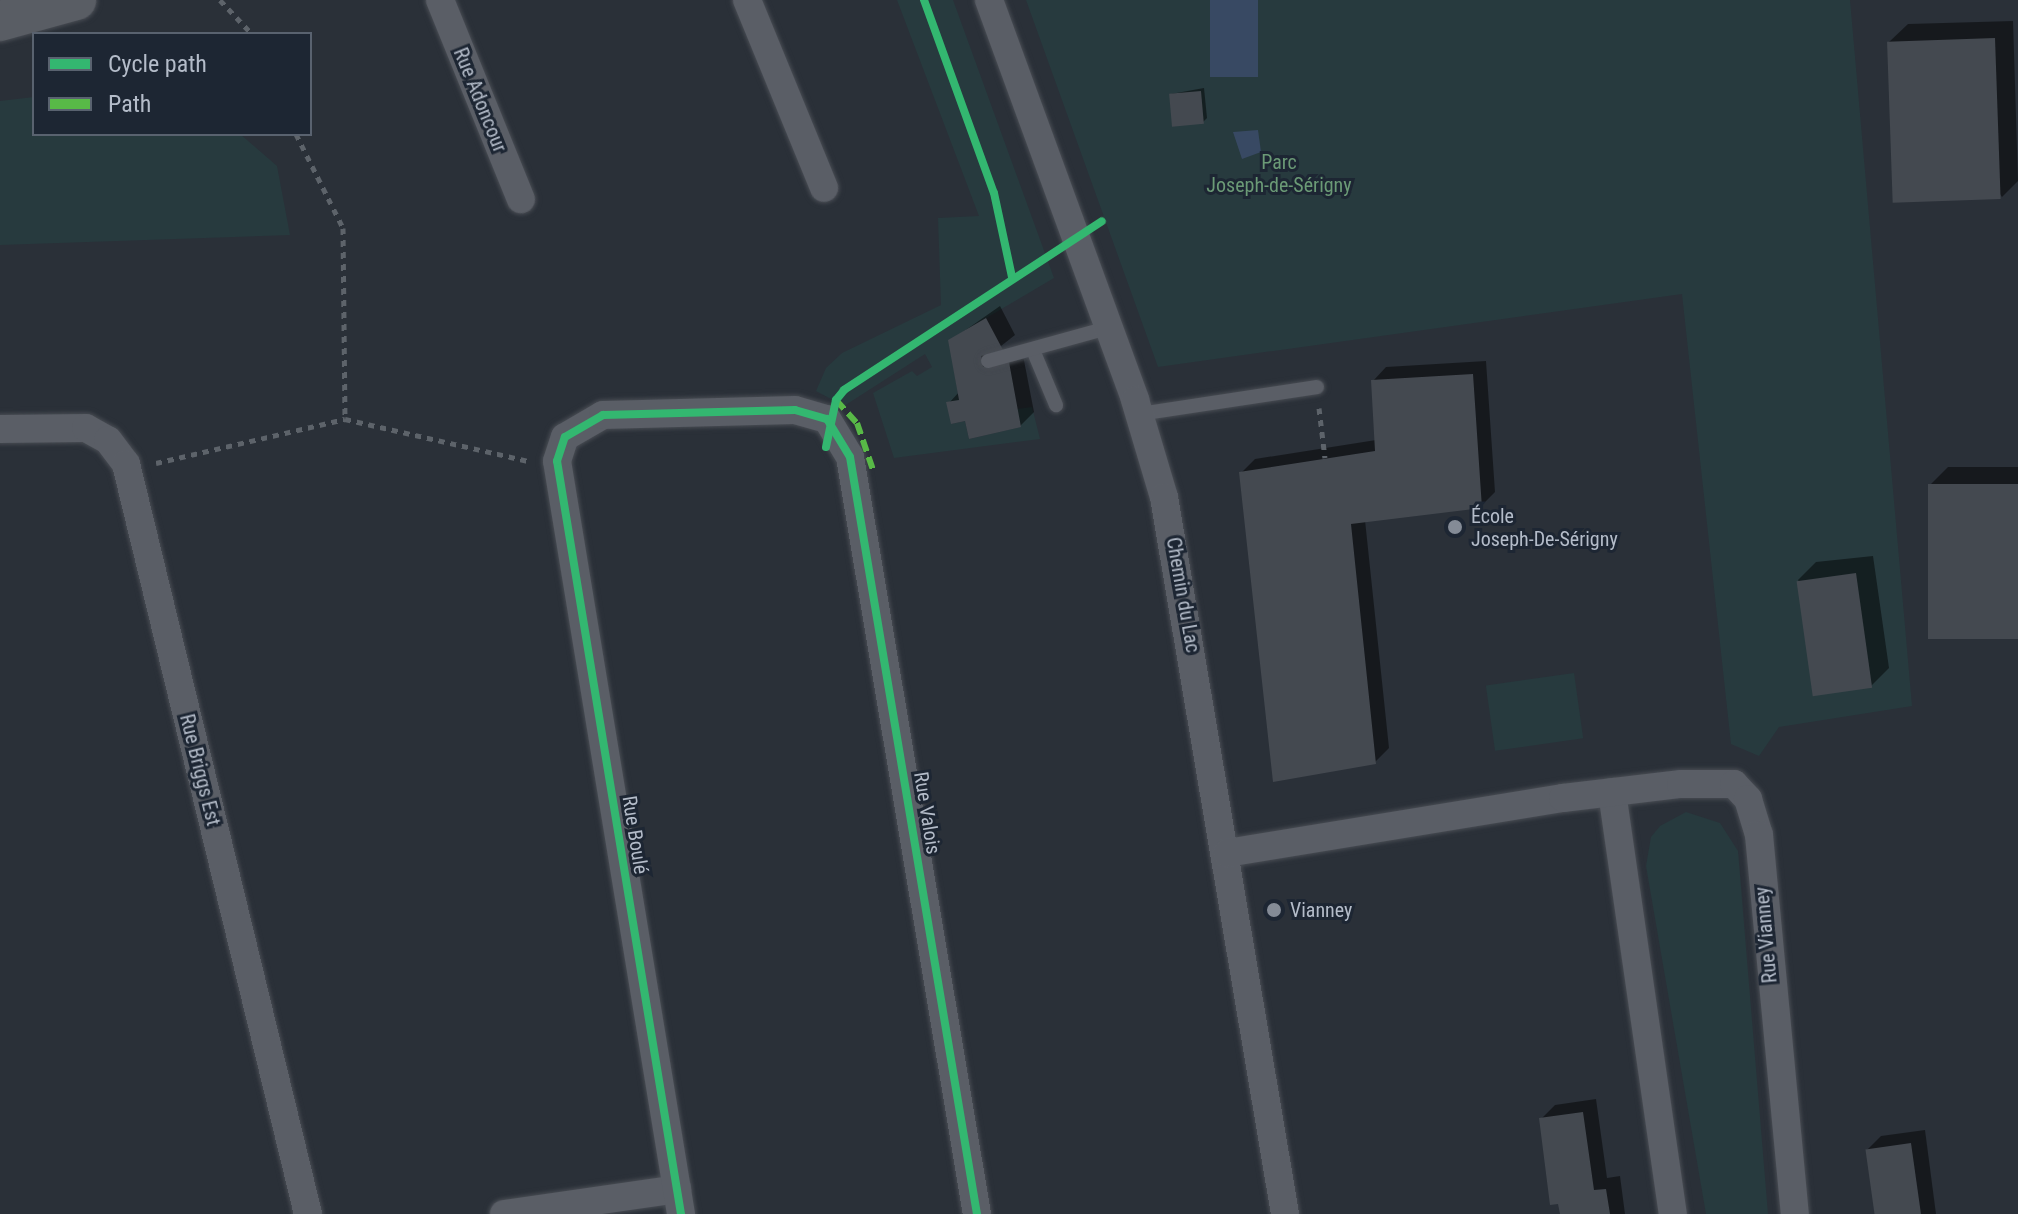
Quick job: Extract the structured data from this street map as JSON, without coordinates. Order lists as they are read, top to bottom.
{
  "streets": {
    "street": [
      "Rue Adoncour",
      "Chemin du Lac",
      "Rue Briggs Est",
      "Rue Valois",
      "Rue Boulé",
      "Rue Vianney"
    ]
  },
  "crossings": [
    ["Chemin du Lac", "Rue Vianney"],
    ["Rue Valois", "Rue Boulé"]
  ],
  "parks": ["Parc Joseph-de-Sérigny"],
  "places": ["École Joseph-De-Sérigny", "Vianney"],
  "legend": ["Cycle path", "Path"]
}
